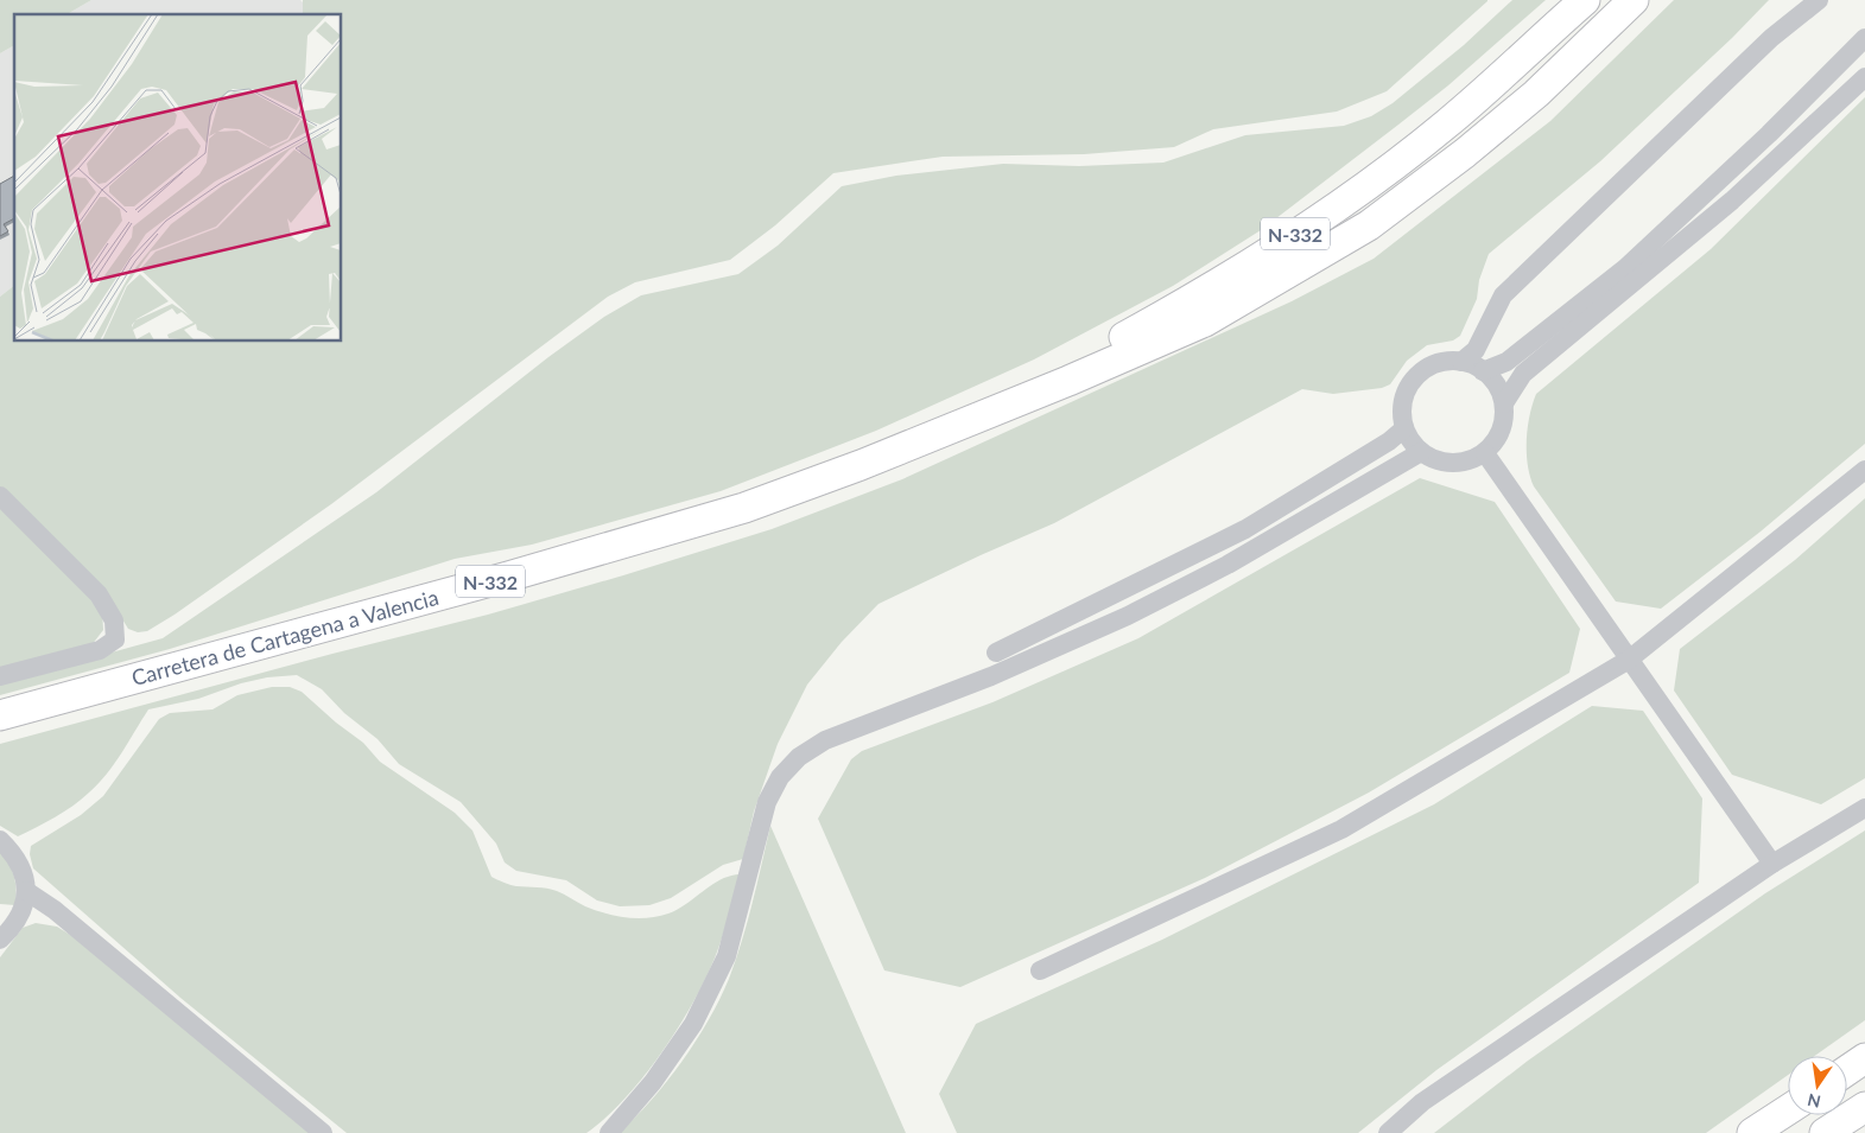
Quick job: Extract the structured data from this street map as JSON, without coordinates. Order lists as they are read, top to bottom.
{
  "streets": {
    "highway": ["N-332", "Carretera de Cartagena a Valencia"]
  },
  "north": "bottom"
}
